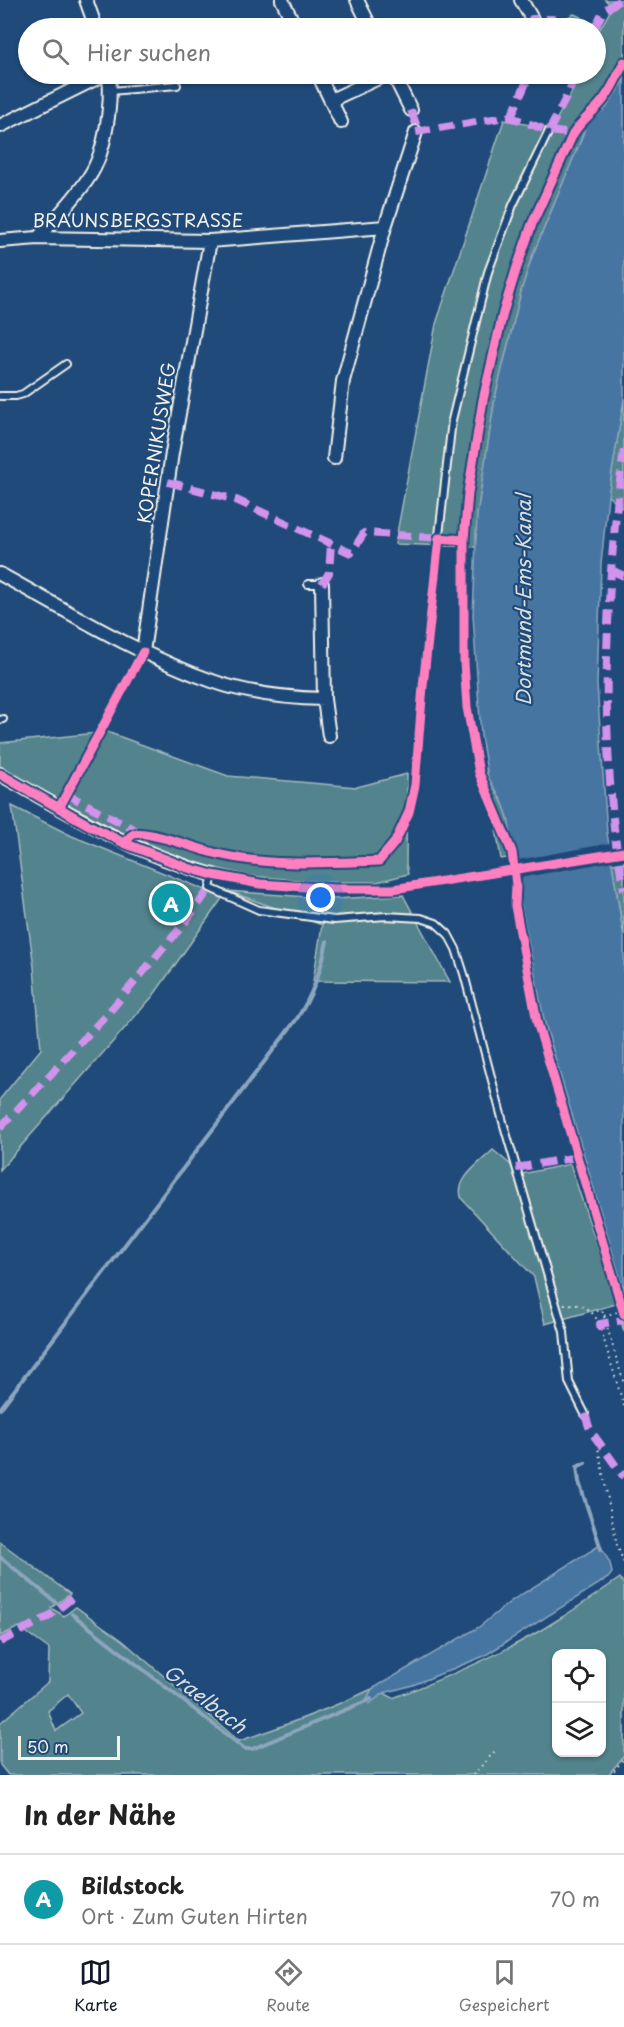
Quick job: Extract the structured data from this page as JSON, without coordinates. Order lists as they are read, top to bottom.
{
  "streets": {
    "street": ["BRAUNSBERGSTRASSE", "KOPERNIKUSWEG"]
  },
  "crossings": [
    ["BRAUNSBERGSTRASSE", "KOPERNIKUSWEG"]
  ],
  "water": ["Dortmund-Ems-Kanal", "Graelbach"],
  "scale_bar": "50 m",
  "page": {
    "search": "Hier suchen",
    "pins": "A",
    "scale": "50 m",
    "heading": "In der Nähe",
    "list": [
      {
        "mark": "A",
        "name": "Bildstock",
        "note": "Ort · Zum Guten Hirten",
        "value": "70 m"
      }
    ],
    "nav": ["Karte", "Route", "Gespeichert"]
  }
}
